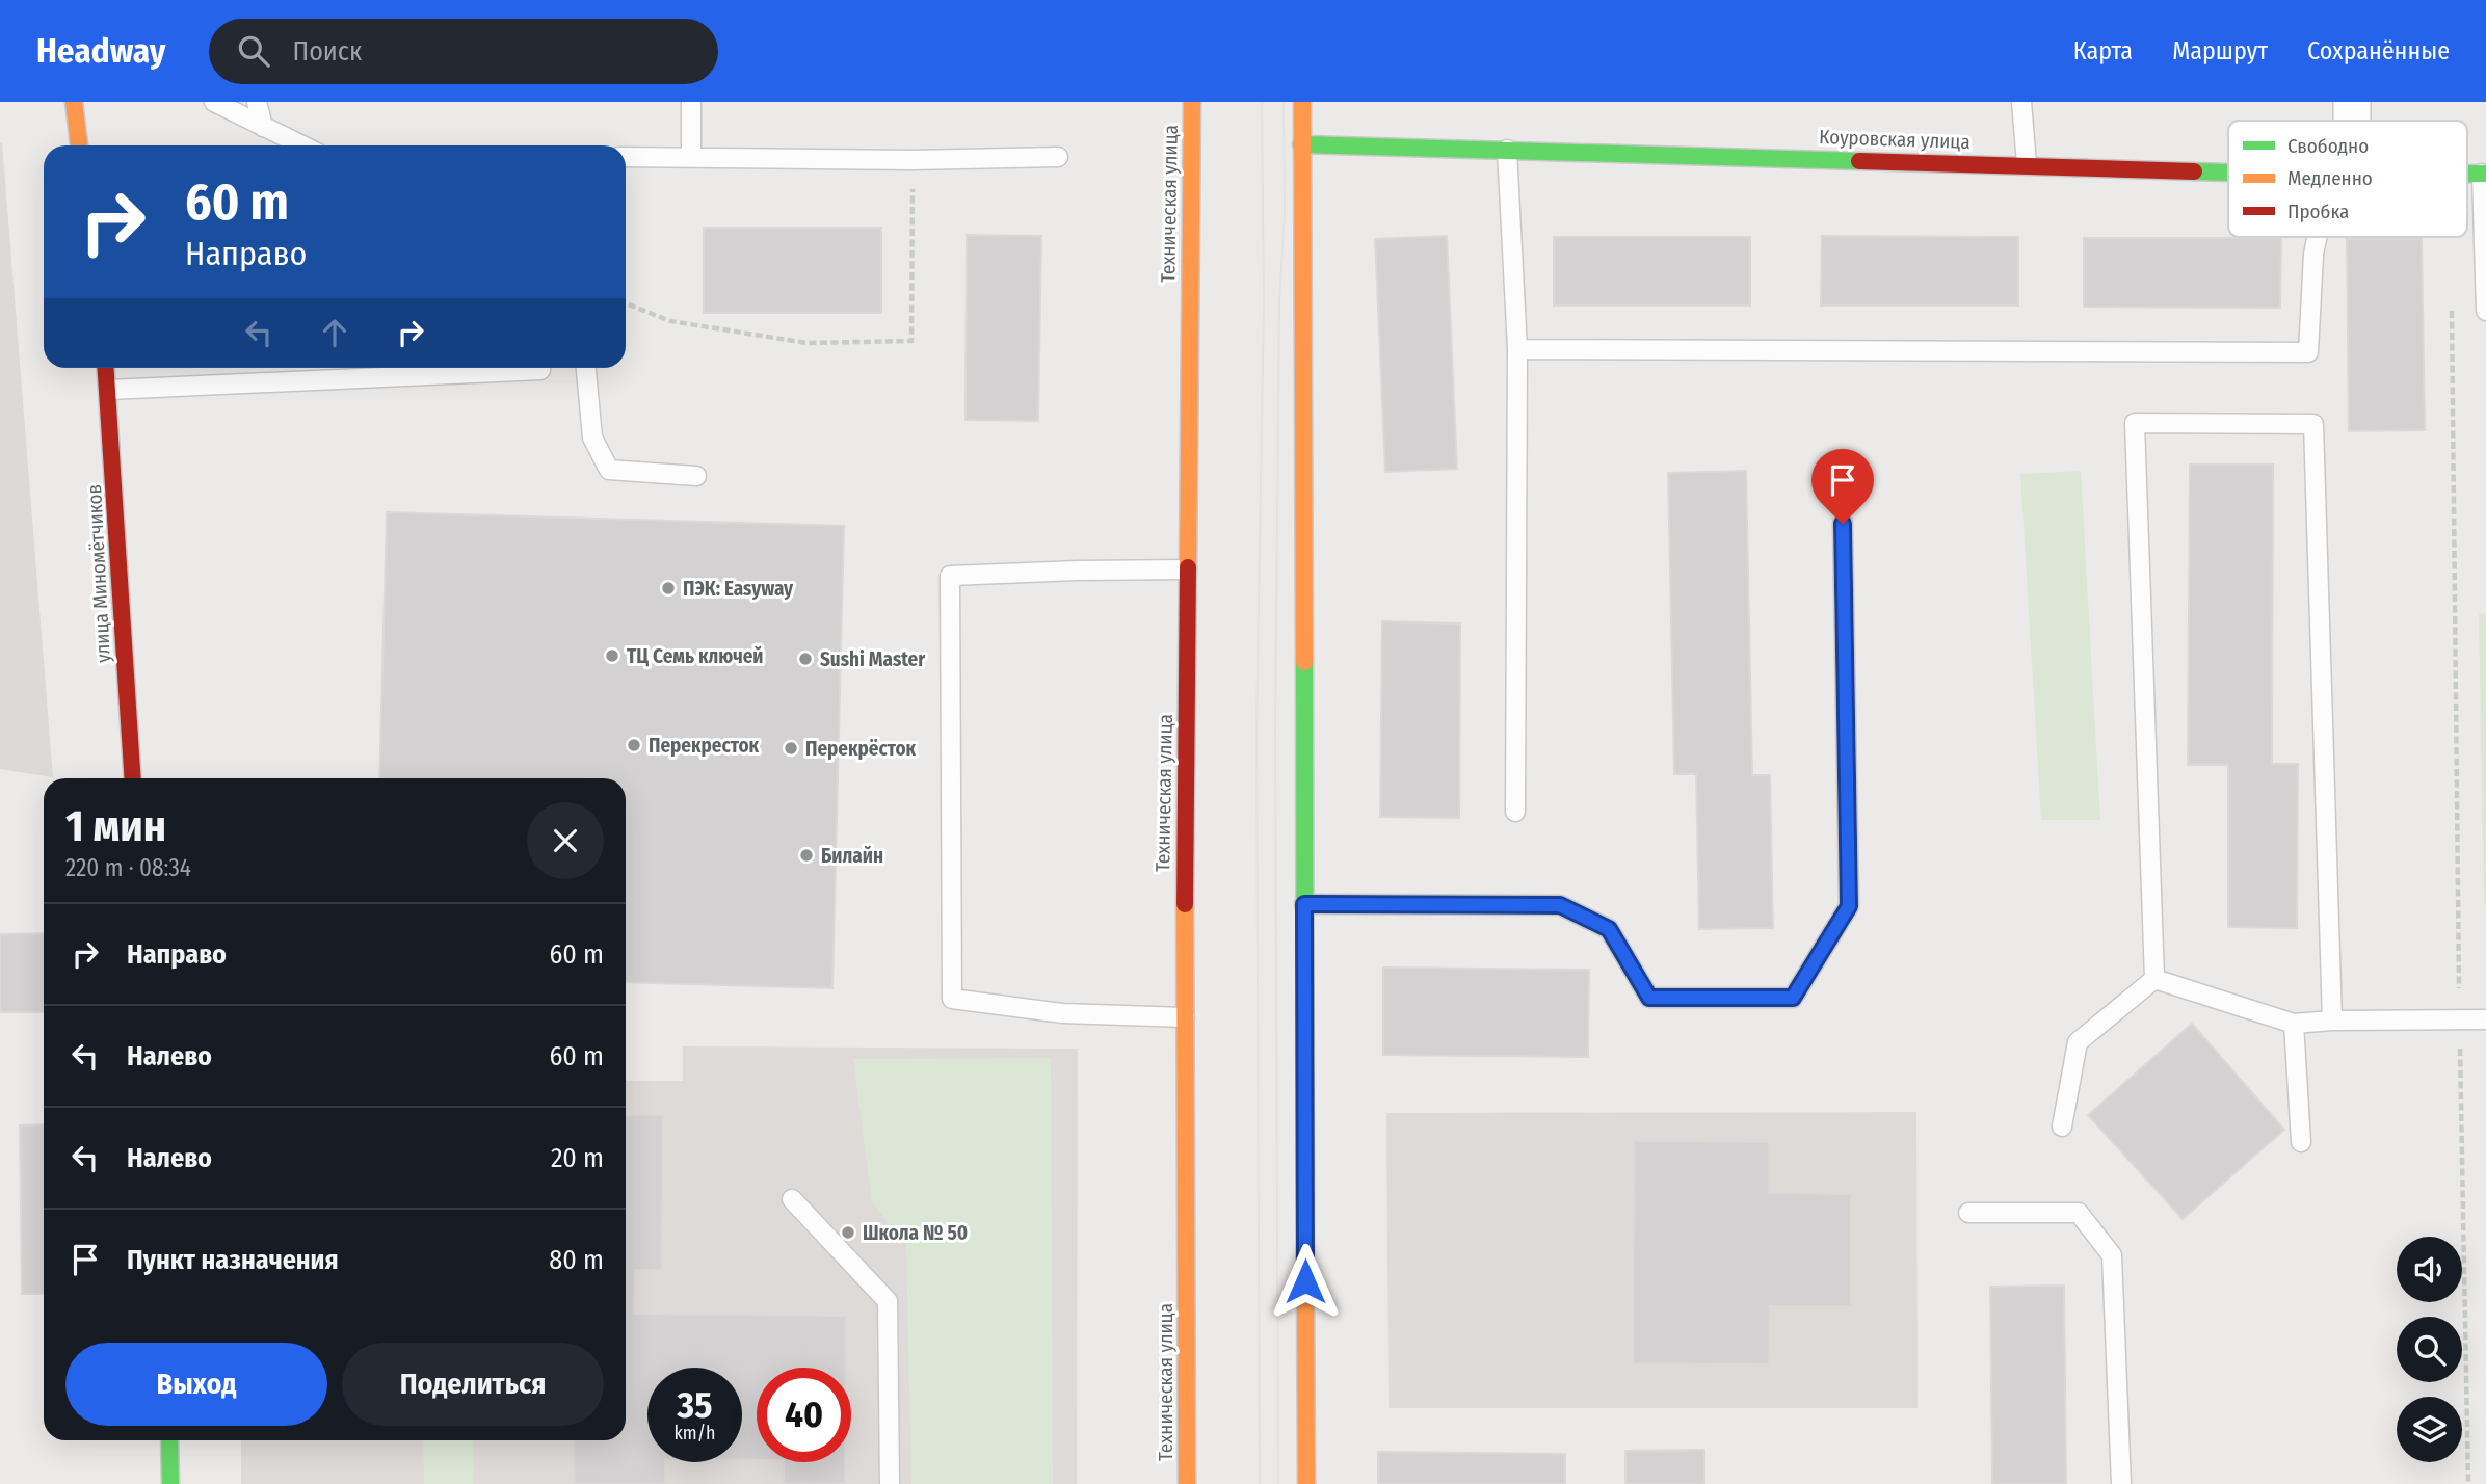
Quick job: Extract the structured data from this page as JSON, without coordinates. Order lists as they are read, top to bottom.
{
  "streets": {
    "street": ["Коуровская улица", "Техническая улица", "улица Миномётчиков"]
  },
  "places": [
    "ПЭК: Easyway",
    "ТЦ Семь ключей",
    "Sushi Master",
    "Перекресток",
    "Перекрёсток",
    "Билайн",
    "Школа № 50"
  ],
  "legend": ["Свободно", "Медленно", "Пробка"],
  "page": {
    "header": "Headway",
    "search": "Поиск",
    "nav": ["Карта", "Маршрут", "Сохранённые"],
    "turn": ["60 m", "Направо"],
    "heading": ["1 мин", "220 m · 08:34"],
    "list": [
      {
        "name": "Направо",
        "value": "60 m"
      },
      {
        "name": "Налево",
        "value": "60 m"
      },
      {
        "name": "Налево",
        "value": "20 m"
      },
      {
        "name": "Пункт назначения",
        "value": "80 m"
      }
    ],
    "buttons": ["Выход", "Поделиться"],
    "speed": "35 km/h",
    "limit": "40"
  }
}
